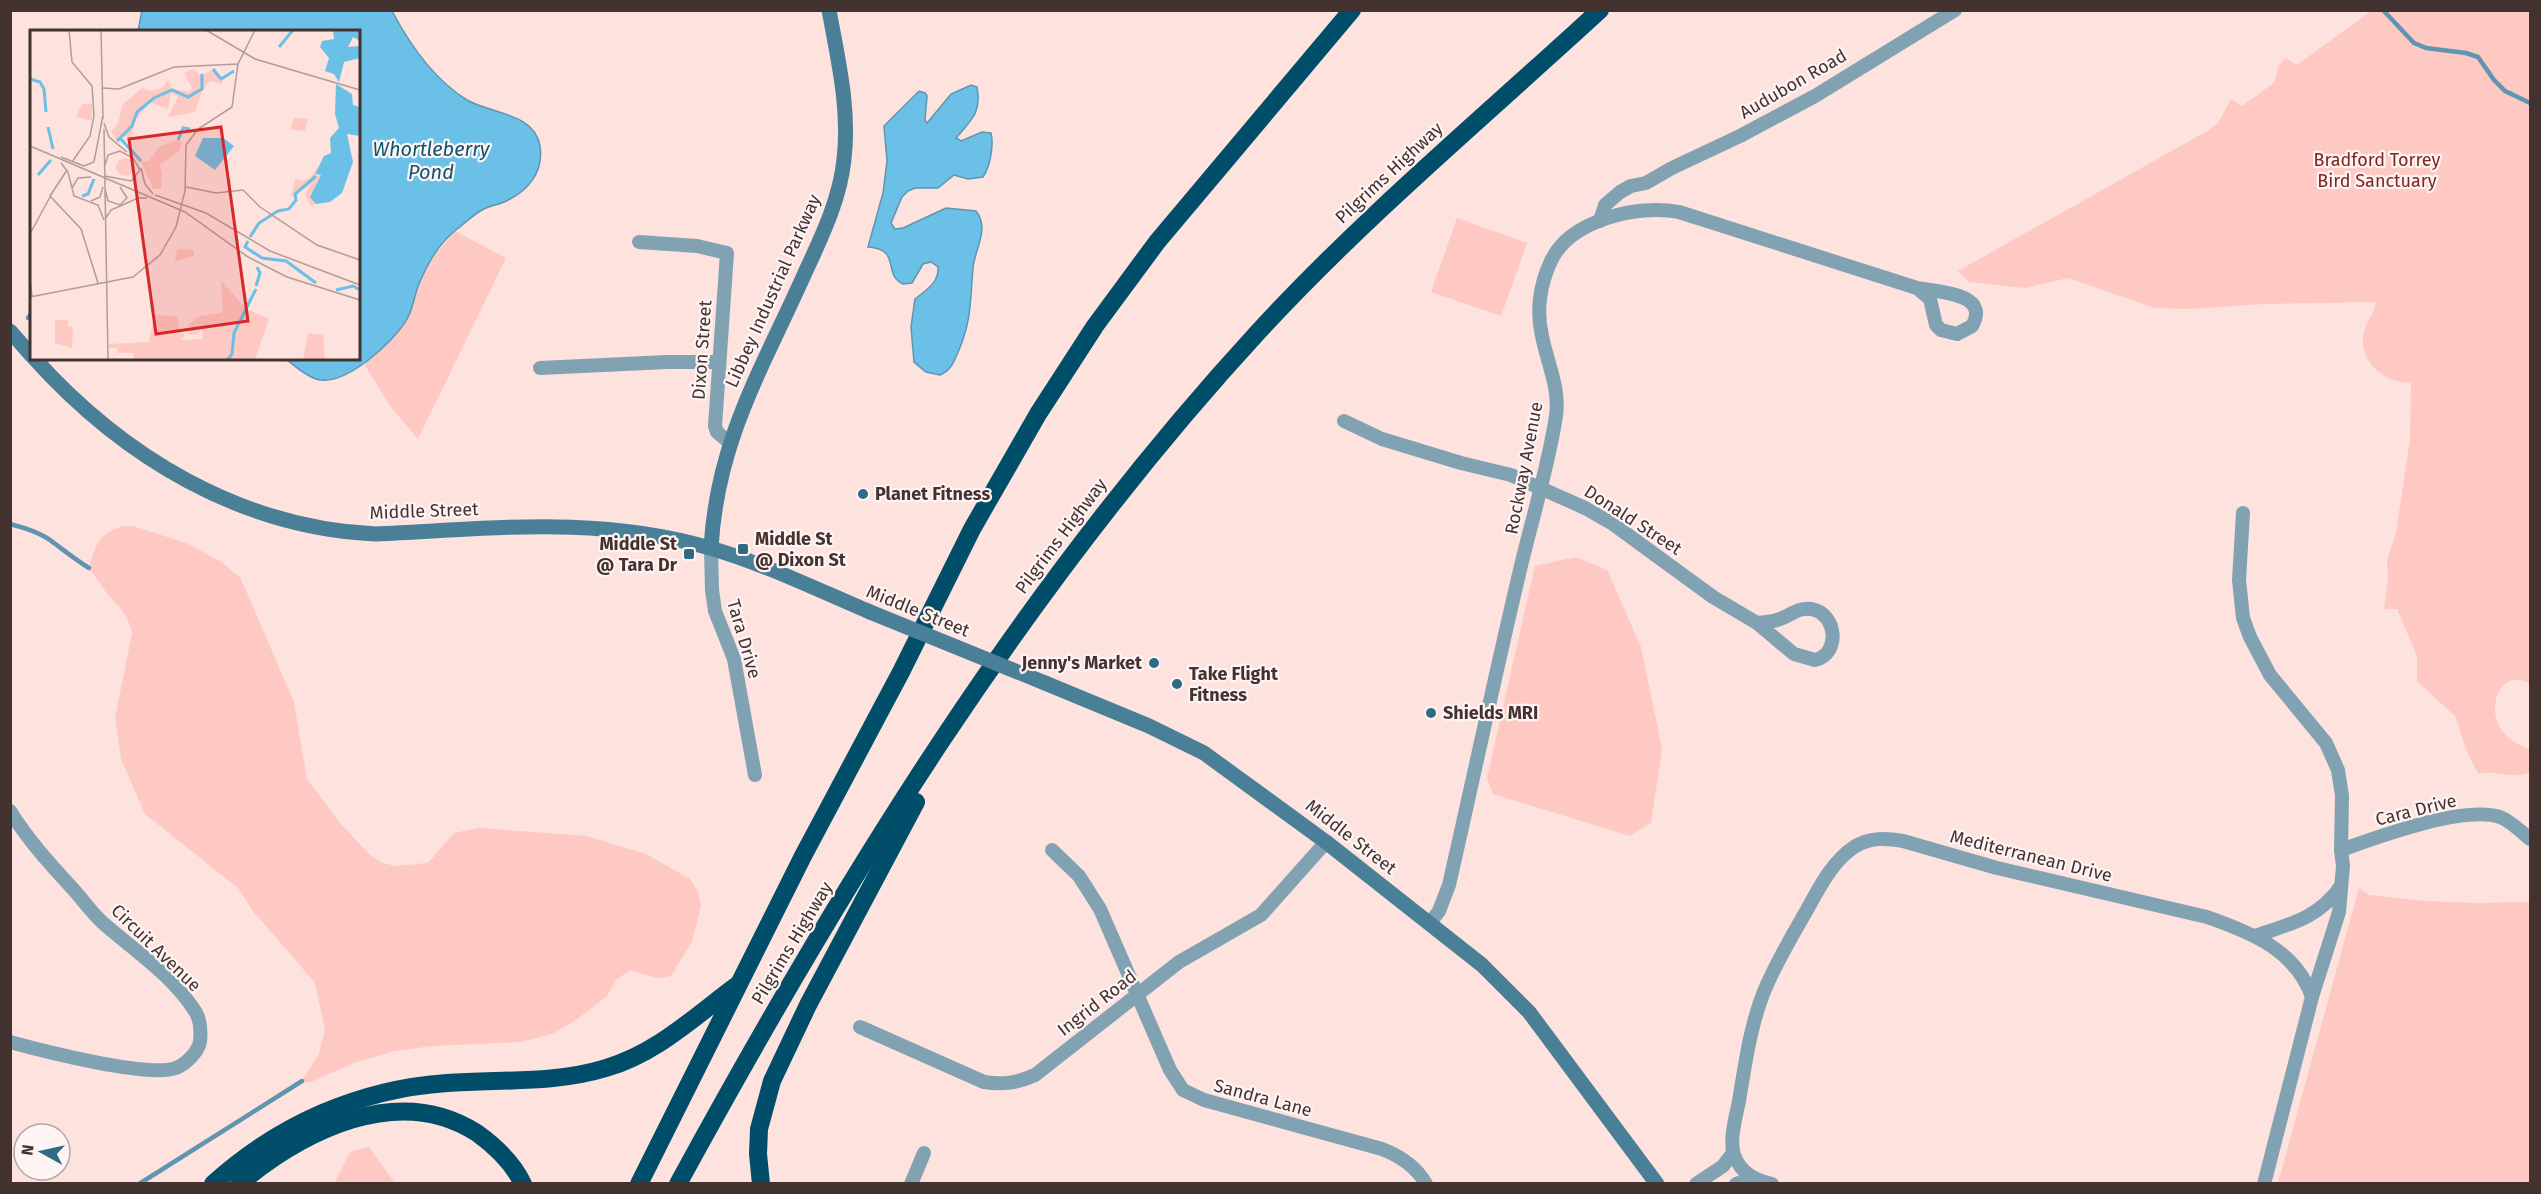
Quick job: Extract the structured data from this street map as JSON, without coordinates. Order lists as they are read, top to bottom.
{
  "streets": {
    "highway": ["Pilgrims Highway"],
    "main road": ["Libbey Industrial Parkway", "Middle Street"],
    "street": [
      "Audubon Road",
      "Dixon Street",
      "Rockway Avenue",
      "Donald Street",
      "Tara Drive",
      "Cara Drive",
      "Mediterranean Drive",
      "Circuit Avenue",
      "Ingrid Road",
      "Sandra Lane"
    ]
  },
  "crossings": [
    ["Audubon Road", "Rockway Avenue"],
    ["Libbey Industrial Parkway", "Dixon Street"],
    ["Libbey Industrial Parkway", "Middle Street"],
    ["Libbey Industrial Parkway", "Tara Drive"],
    ["Rockway Avenue", "Middle Street"],
    ["Rockway Avenue", "Donald Street"],
    ["Middle Street", "Tara Drive"],
    ["Middle Street", "Ingrid Road"],
    ["Ingrid Road", "Sandra Lane"]
  ],
  "water": ["Whortleberry Pond"],
  "parks": ["Bradford Torrey Bird Sanctuary"],
  "places": {
    "other": [
      "Planet Fitness",
      "Jenny's Market",
      "Take Flight Fitness",
      "Shields MRI"
    ],
    "transit": ["Middle St @ Dixon St", "Middle St @ Tara Dr"]
  },
  "north": "left"
}
